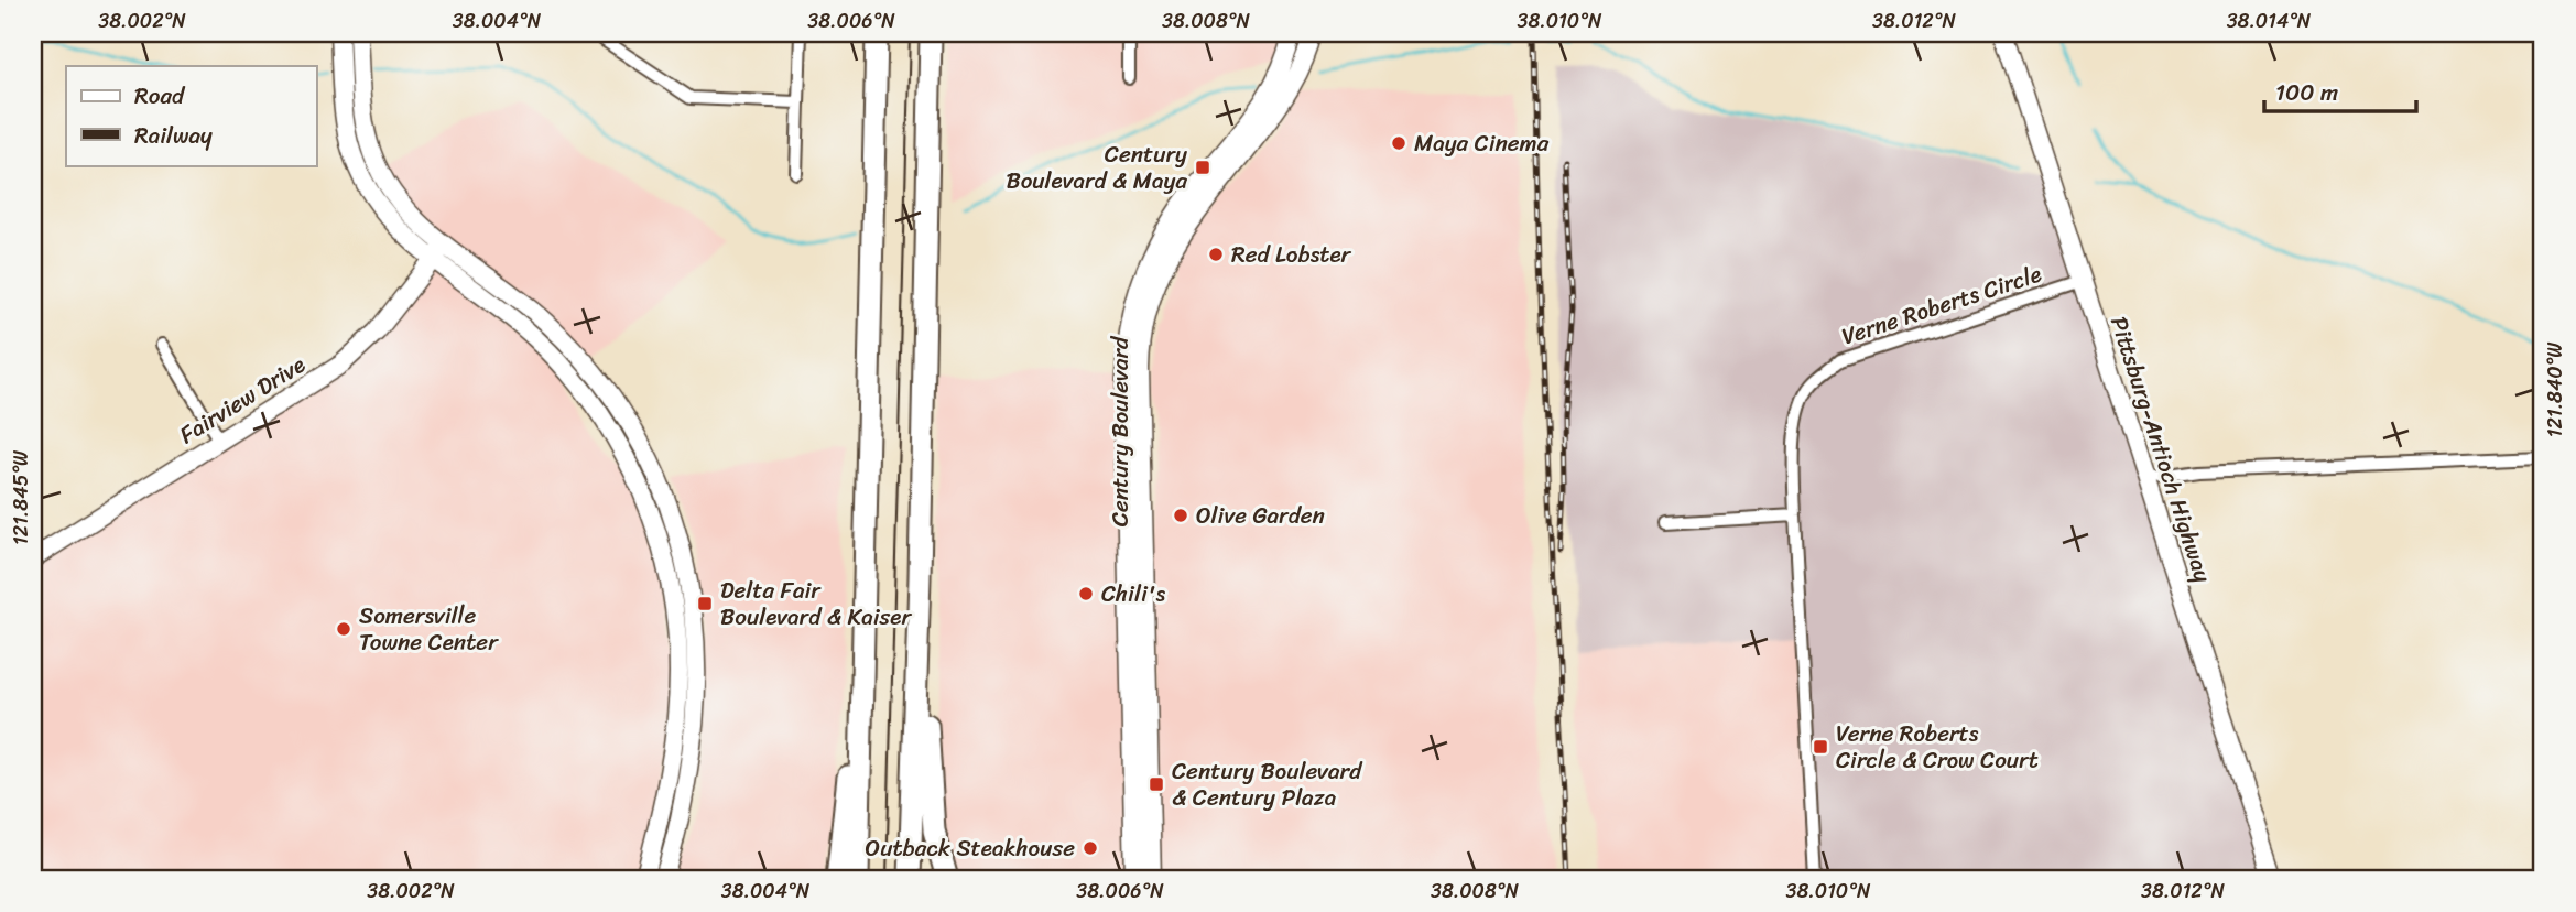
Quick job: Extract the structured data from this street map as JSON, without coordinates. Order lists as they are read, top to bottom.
{
  "streets": {
    "main road": ["Fairview Drive", "Century Boulevard", "Pittsburg-Antioch Highway"],
    "street": ["Verne Roberts Circle"]
  },
  "crossings": [
    ["Verne Roberts Circle", "Pittsburg-Antioch Highway"]
  ],
  "places": {
    "other": [
      "Maya Cinema",
      "Red Lobster",
      "Olive Garden",
      "Chili's",
      "Somersville Towne Center",
      "Outback Steakhouse"
    ],
    "transit": [
      "Century Boulevard & Maya",
      "Delta Fair Boulevard & Kaiser",
      "Verne Roberts Circle & Crow Court",
      "Century Boulevard & Century Plaza"
    ]
  },
  "legend": ["Road", "Railway"],
  "scale_bar": "100 m",
  "coordinates": [
    "38.002°N",
    "38.004°N",
    "38.006°N",
    "38.008°N",
    "38.010°N",
    "38.012°N",
    "38.014°N",
    "121.840°W",
    "121.845°W"
  ]
}
